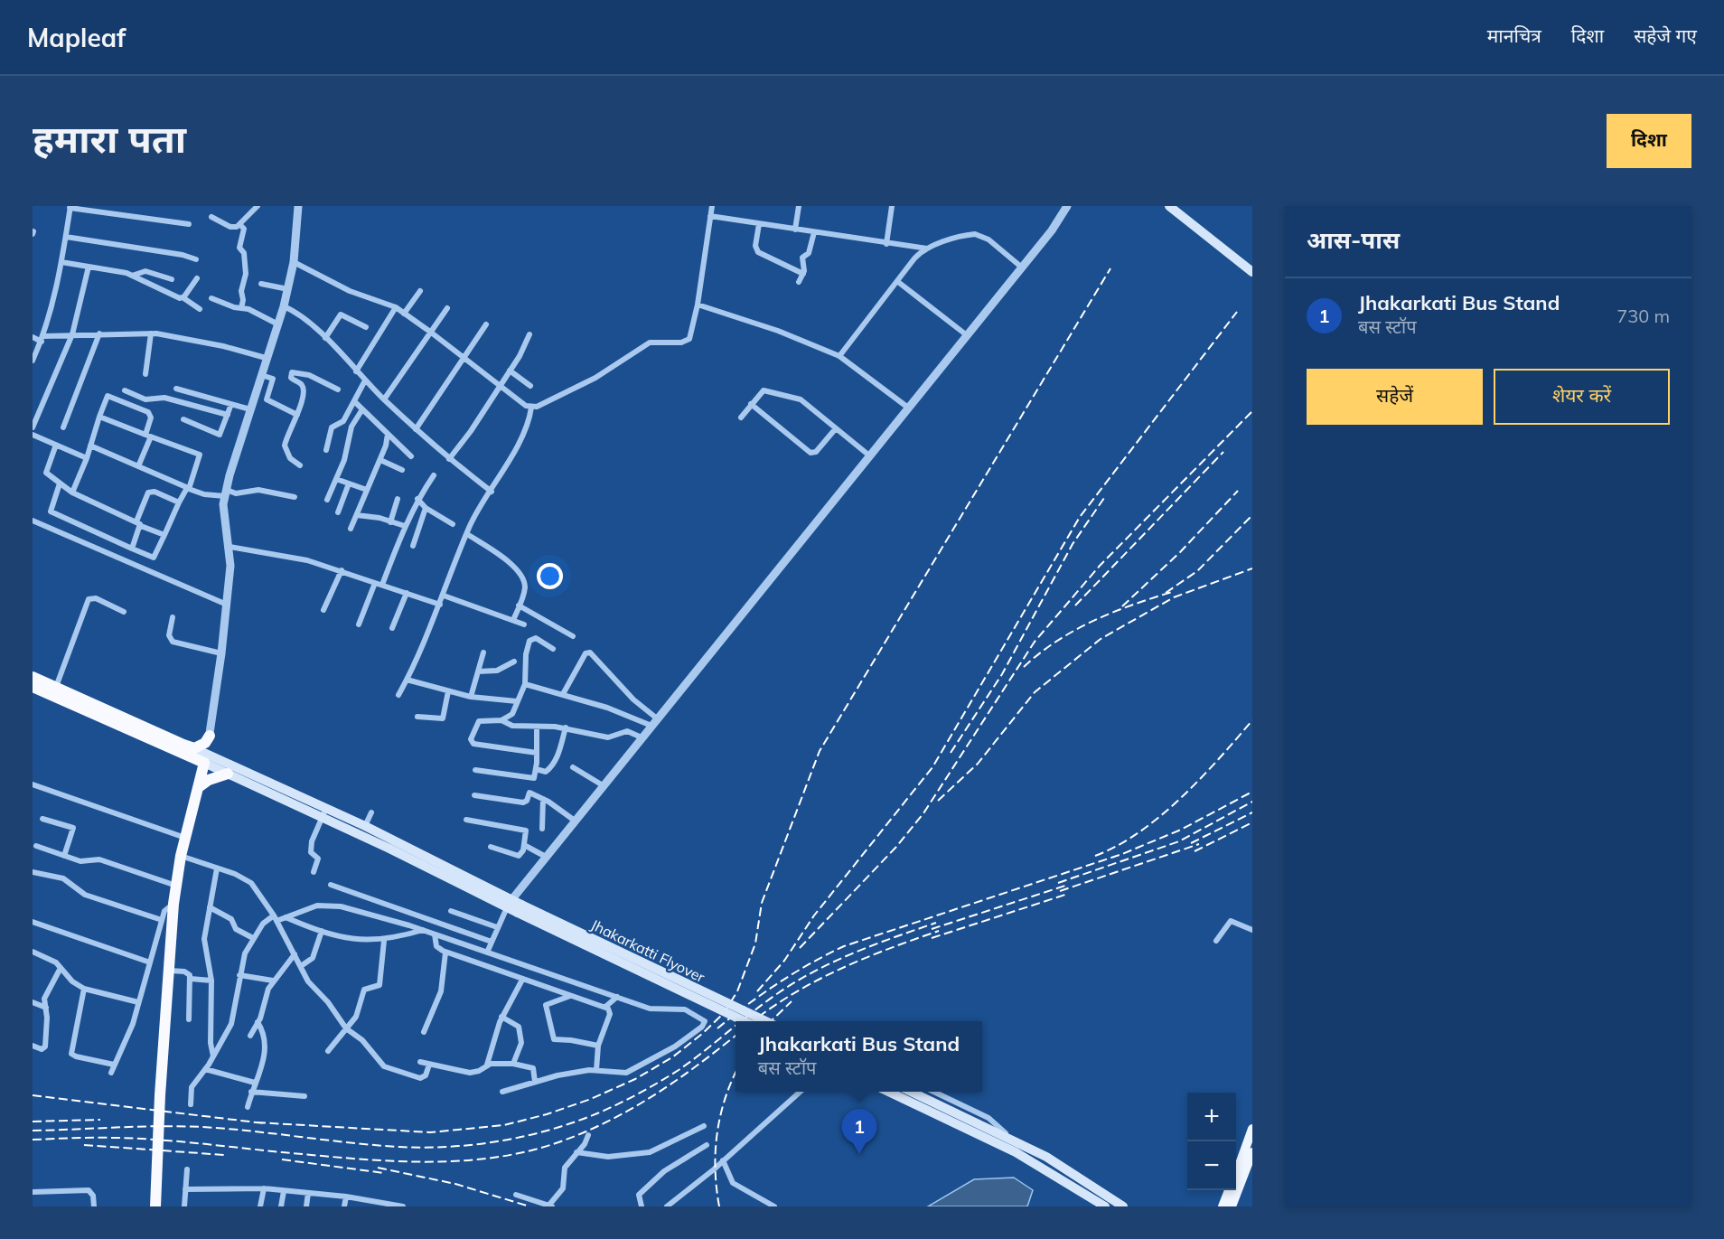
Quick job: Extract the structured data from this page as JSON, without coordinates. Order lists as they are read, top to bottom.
{
  "streets": {
    "main road": ["Jhakarkatti Flyover"]
  },
  "page": {
    "header": "Mapleaf",
    "nav": ["मानचित्र", "दिशा", "सहेजे गए"],
    "buttons": [
      "दिशा",
      ["सहेजें", "शेयर करें"]
    ],
    "title": "हमारा पता",
    "heading": "आस-पास",
    "list": [
      {
        "mark": "1",
        "name": "Jhakarkati Bus Stand",
        "note": "बस स्टॉप",
        "value": "730 m"
      }
    ],
    "popup": ["Jhakarkati Bus Stand", "बस स्टॉप"],
    "map_buttons": ["+", "−"],
    "pins": "1"
  }
}
